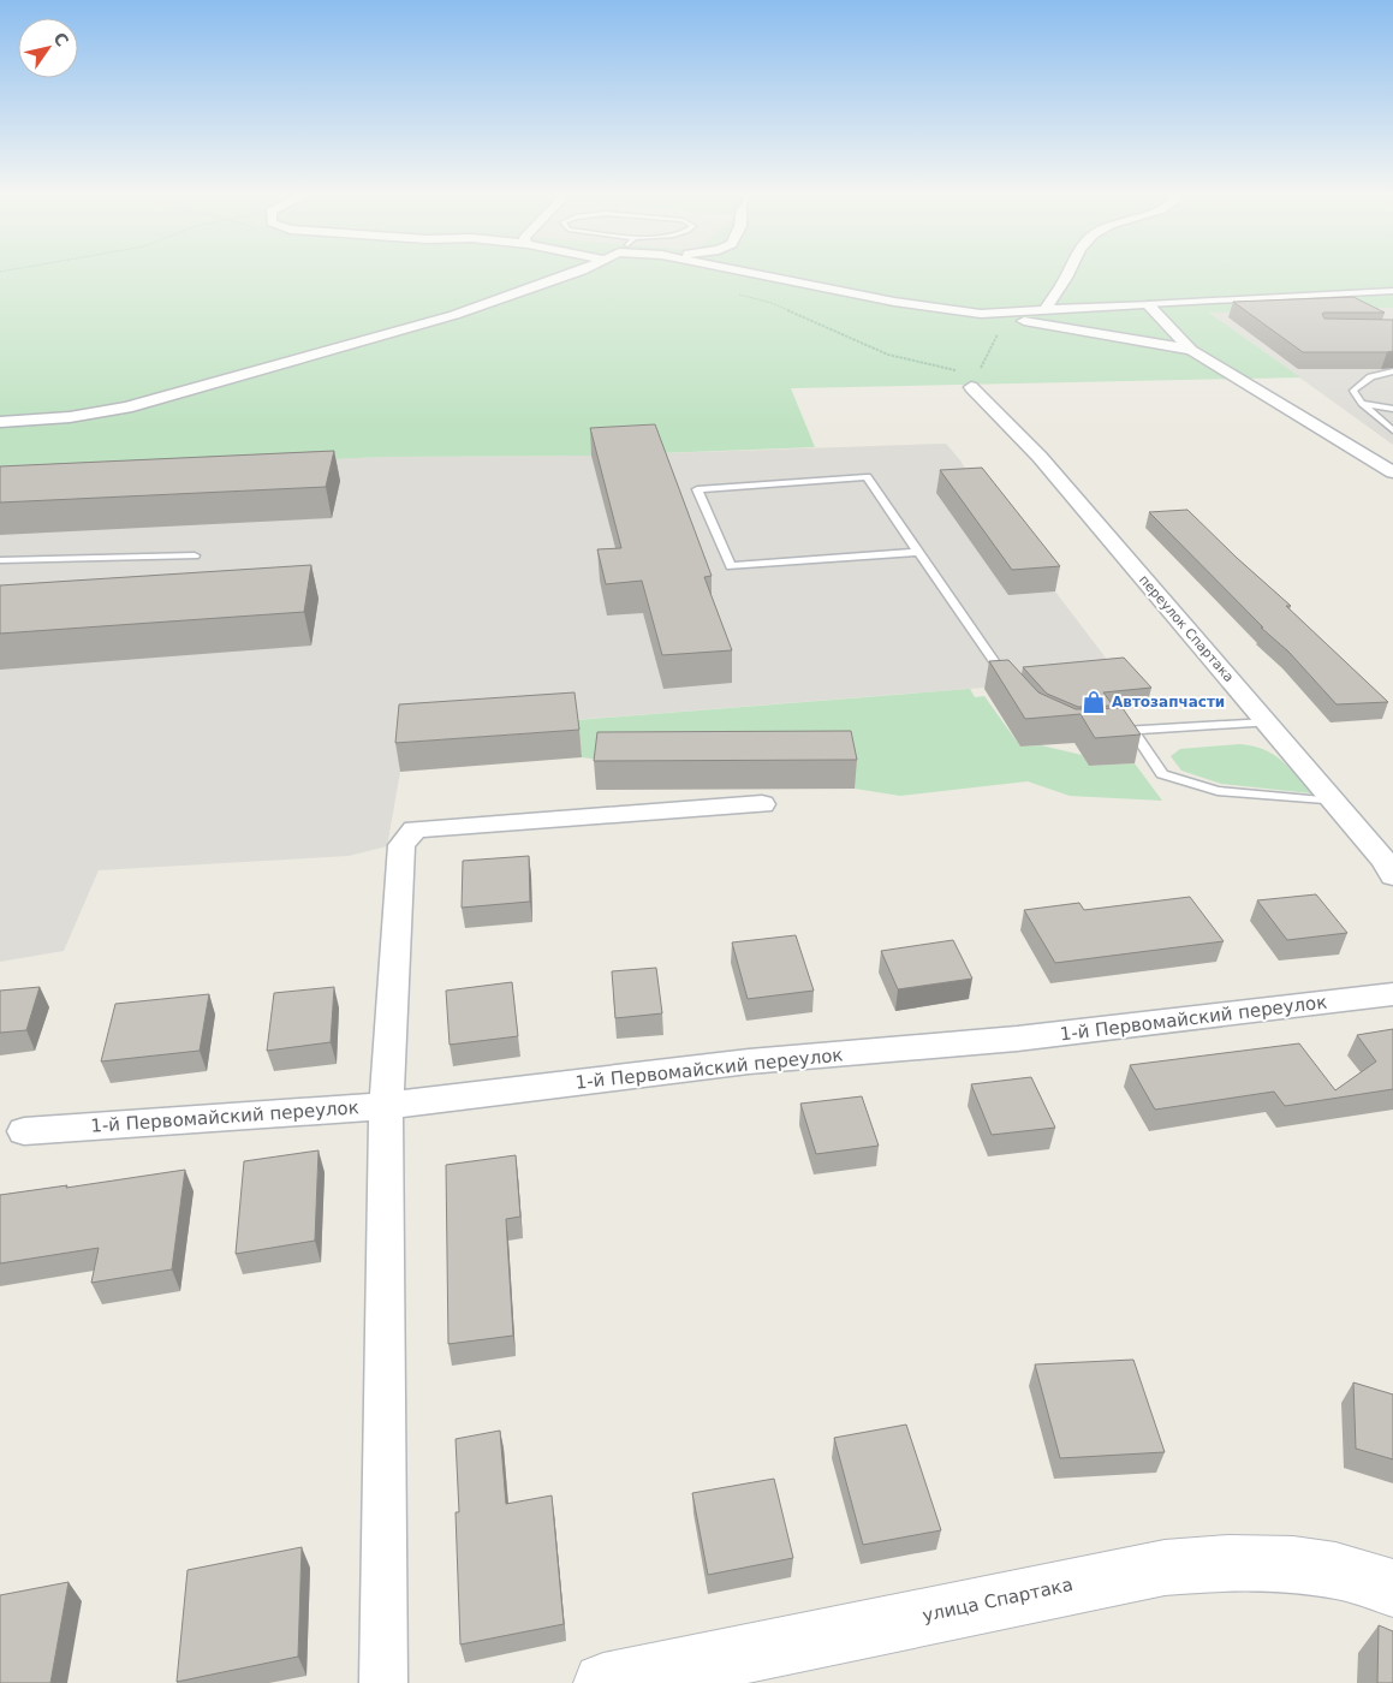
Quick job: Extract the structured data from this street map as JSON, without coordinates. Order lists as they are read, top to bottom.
{
  "streets": {
    "street": ["переулок Спартака", "1-й Первомайский переулок", "улица Спартака"]
  },
  "places": {
    "shop": ["Автозапчасти"]
  },
  "north": "top right"
}
